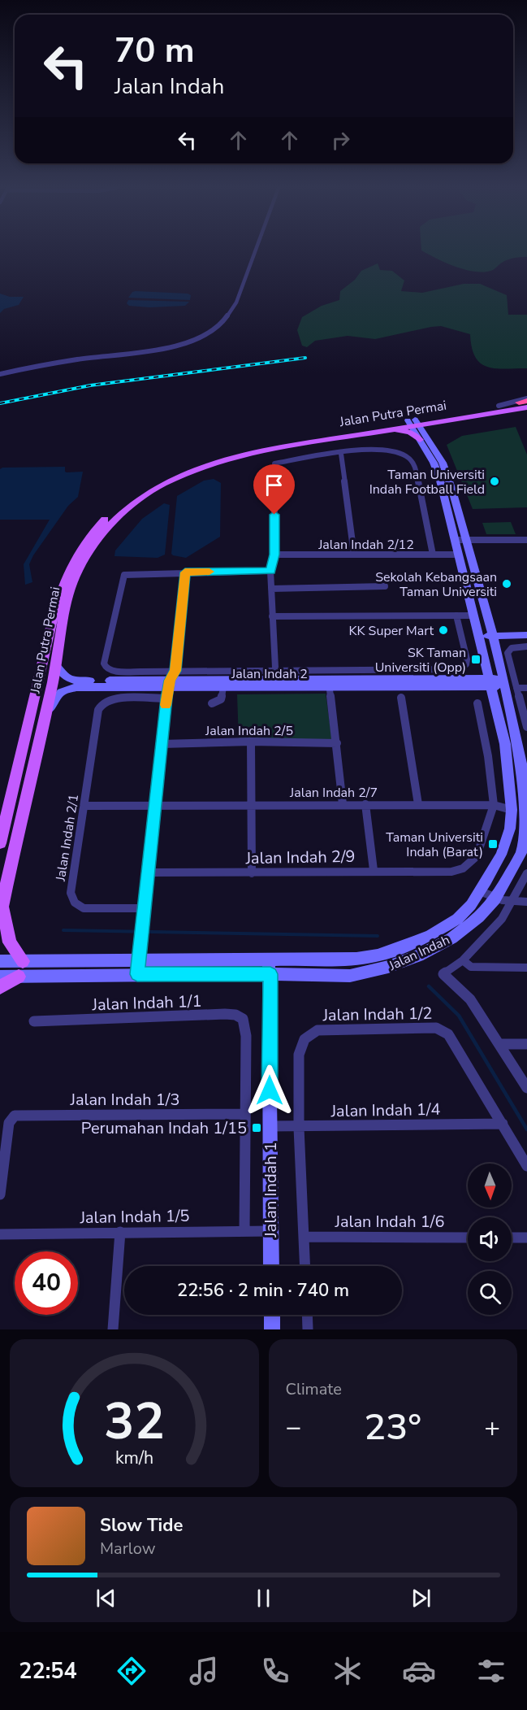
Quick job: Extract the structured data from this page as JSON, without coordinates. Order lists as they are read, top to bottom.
{
  "streets": {
    "main road": ["Jalan Putra Permai"],
    "street": [
      "Jalan Indah 2/12",
      "Jalan Indah 2",
      "Jalan Indah 2/5",
      "Jalan Indah 2/7",
      "Jalan Indah 2/1",
      "Jalan Indah 2/9",
      "Jalan Indah",
      "Jalan Indah 1/1",
      "Jalan Indah 1/2",
      "Jalan Indah 1/3",
      "Jalan Indah 1/4",
      "Jalan Indah 1",
      "Jalan Indah 1/5",
      "Jalan Indah 1/6"
    ]
  },
  "crossings": [
    ["Jalan Putra Permai", "Jalan Indah 2"],
    ["Jalan Putra Permai", "Jalan Indah"],
    ["Jalan Indah 2/12", "Jalan Indah"],
    ["Jalan Indah 2", "Jalan Indah"],
    ["Jalan Indah 2/7", "Jalan Indah 2/1"],
    ["Jalan Indah 2/7", "Jalan Indah 2/9"],
    ["Jalan Indah 2/7", "Jalan Indah"],
    ["Jalan Indah", "Jalan Indah 1"],
    ["Jalan Indah 1/2", "Jalan Indah 1/4"],
    ["Jalan Indah 1/2", "Jalan Indah 1/6"],
    ["Jalan Indah 1/4", "Jalan Indah 1"],
    ["Jalan Indah 1", "Jalan Indah 1/5"]
  ],
  "places": {
    "other": ["Taman Universiti Indah Football Field", "Sekolah Kebangsaan Taman Universiti", "KK Super Mart"],
    "transit": ["SK Taman Universiti (Opp)", "Taman Universiti Indah (Barat)", "Perumahan Indah 1/15"]
  },
  "north": "bottom",
  "page": {
    "turn": ["70 m", "Jalan Indah"],
    "limit": "40",
    "trip": "22:56 · 2 min · 740 m",
    "tile": "Climate",
    "heat": ["−", "23°", "+"],
    "song": ["Slow Tide", "Marlow"],
    "tabs": "22:54",
    "gauge": ["32", "km/h"]
  }
}
